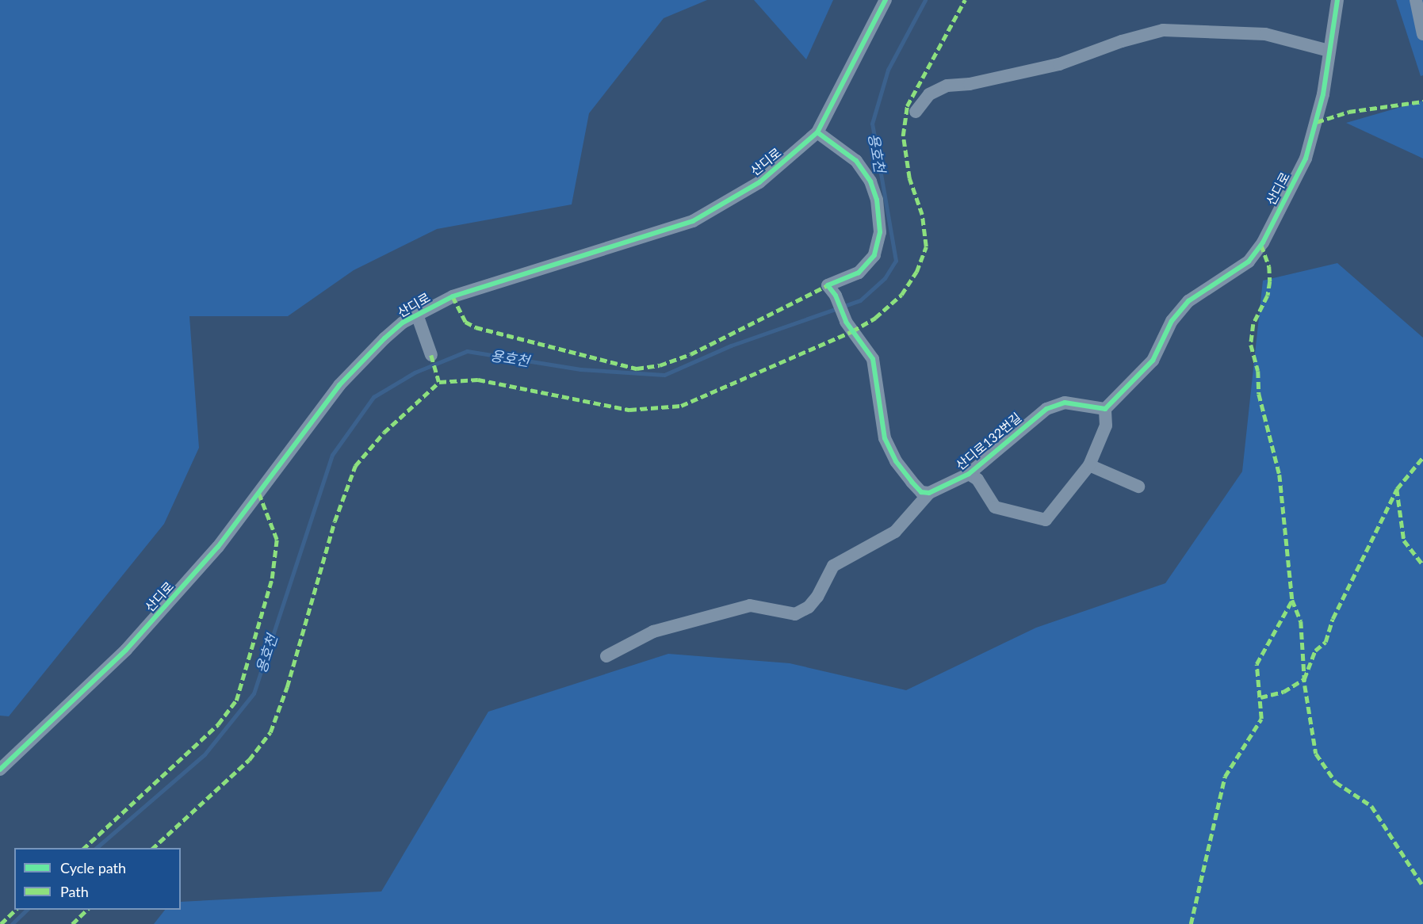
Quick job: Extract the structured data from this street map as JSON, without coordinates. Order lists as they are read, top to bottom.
{
  "streets": {
    "street": ["산디로", "산디로132번길"]
  },
  "crossings": [
    ["산디로", "산디로132번길"]
  ],
  "water": ["용호천"],
  "legend": ["Cycle path", "Path"]
}
